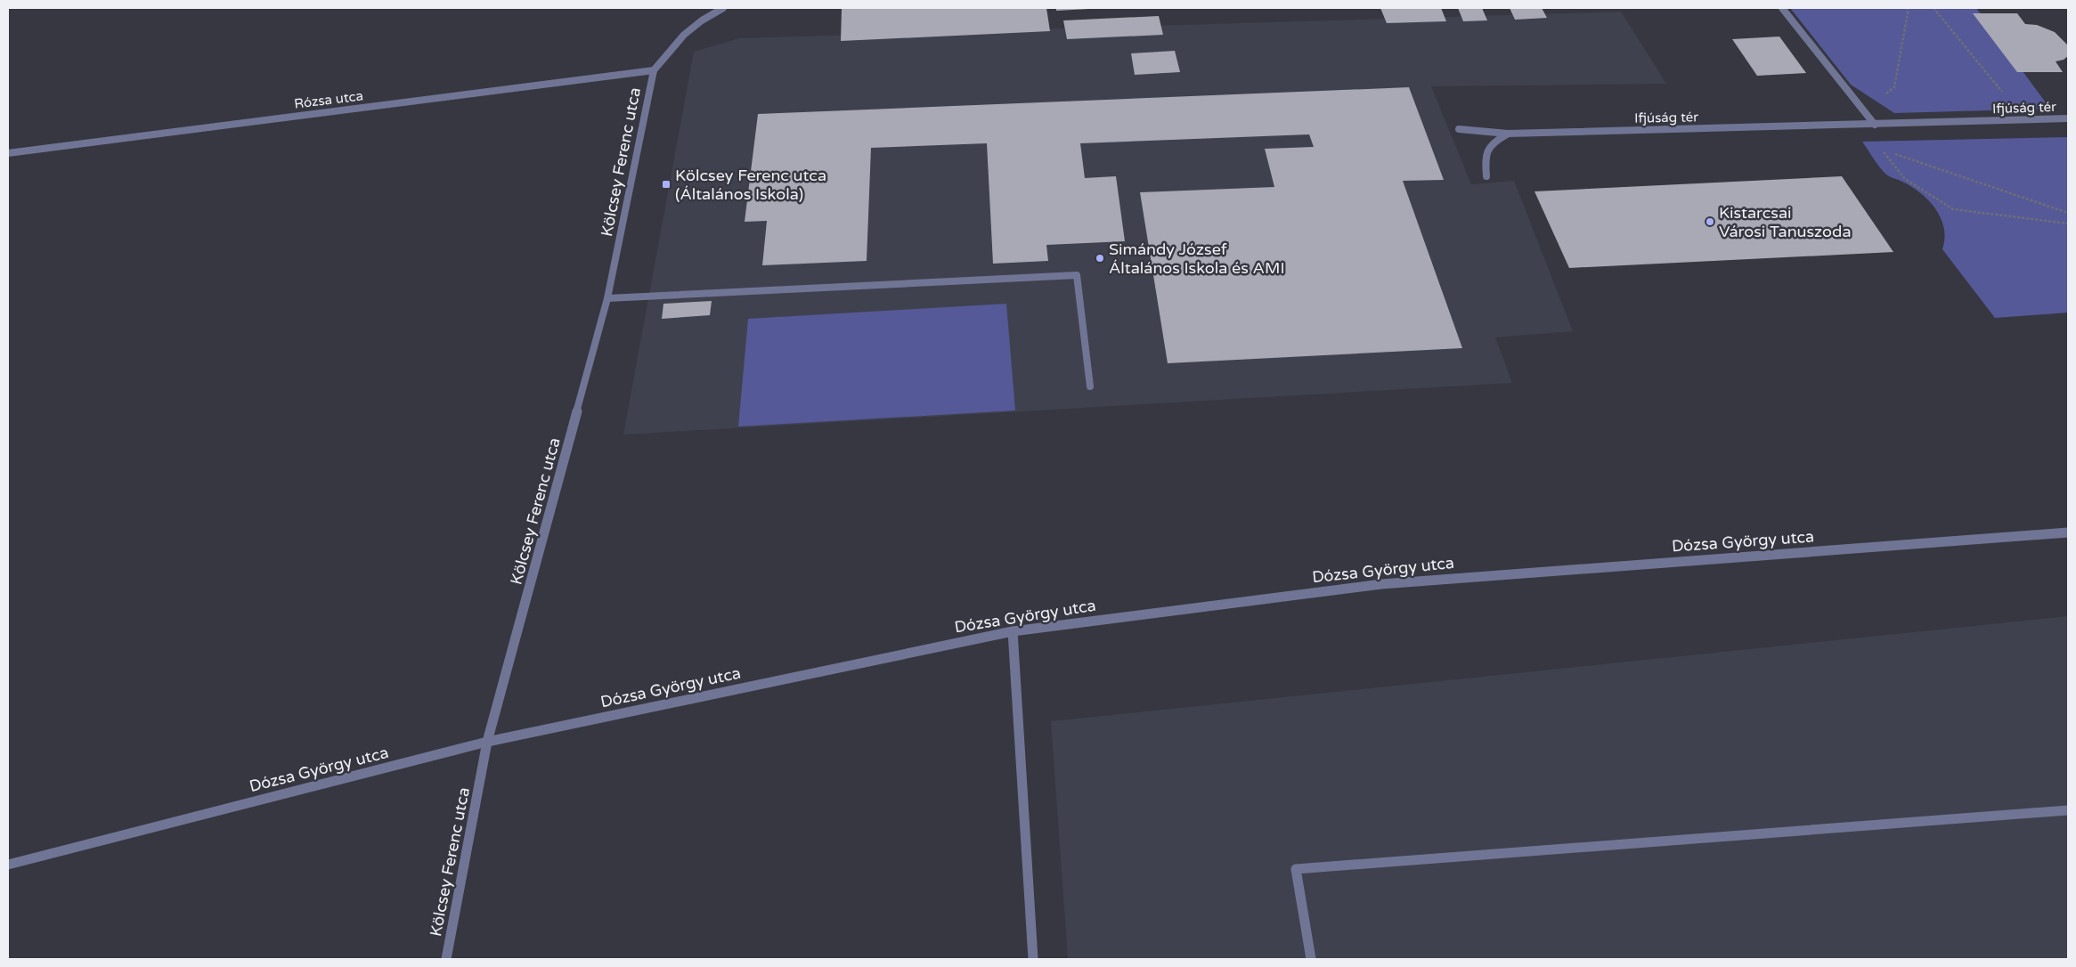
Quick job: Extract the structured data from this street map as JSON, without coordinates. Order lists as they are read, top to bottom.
{
  "streets": {
    "street": [
      "Rózsa utca",
      "Ifjúság tér",
      "Kölcsey Ferenc utca",
      "Dózsa György utca"
    ]
  },
  "crossings": [
    ["Rózsa utca", "Kölcsey Ferenc utca"],
    ["Kölcsey Ferenc utca", "Dózsa György utca"]
  ],
  "places": {
    "transit": ["Kölcsey Ferenc utca (Általános Iskola)"],
    "other": ["Kistarcsai Városi Tanuszoda", "Simándy József Általános Iskola és AMI"]
  }
}
